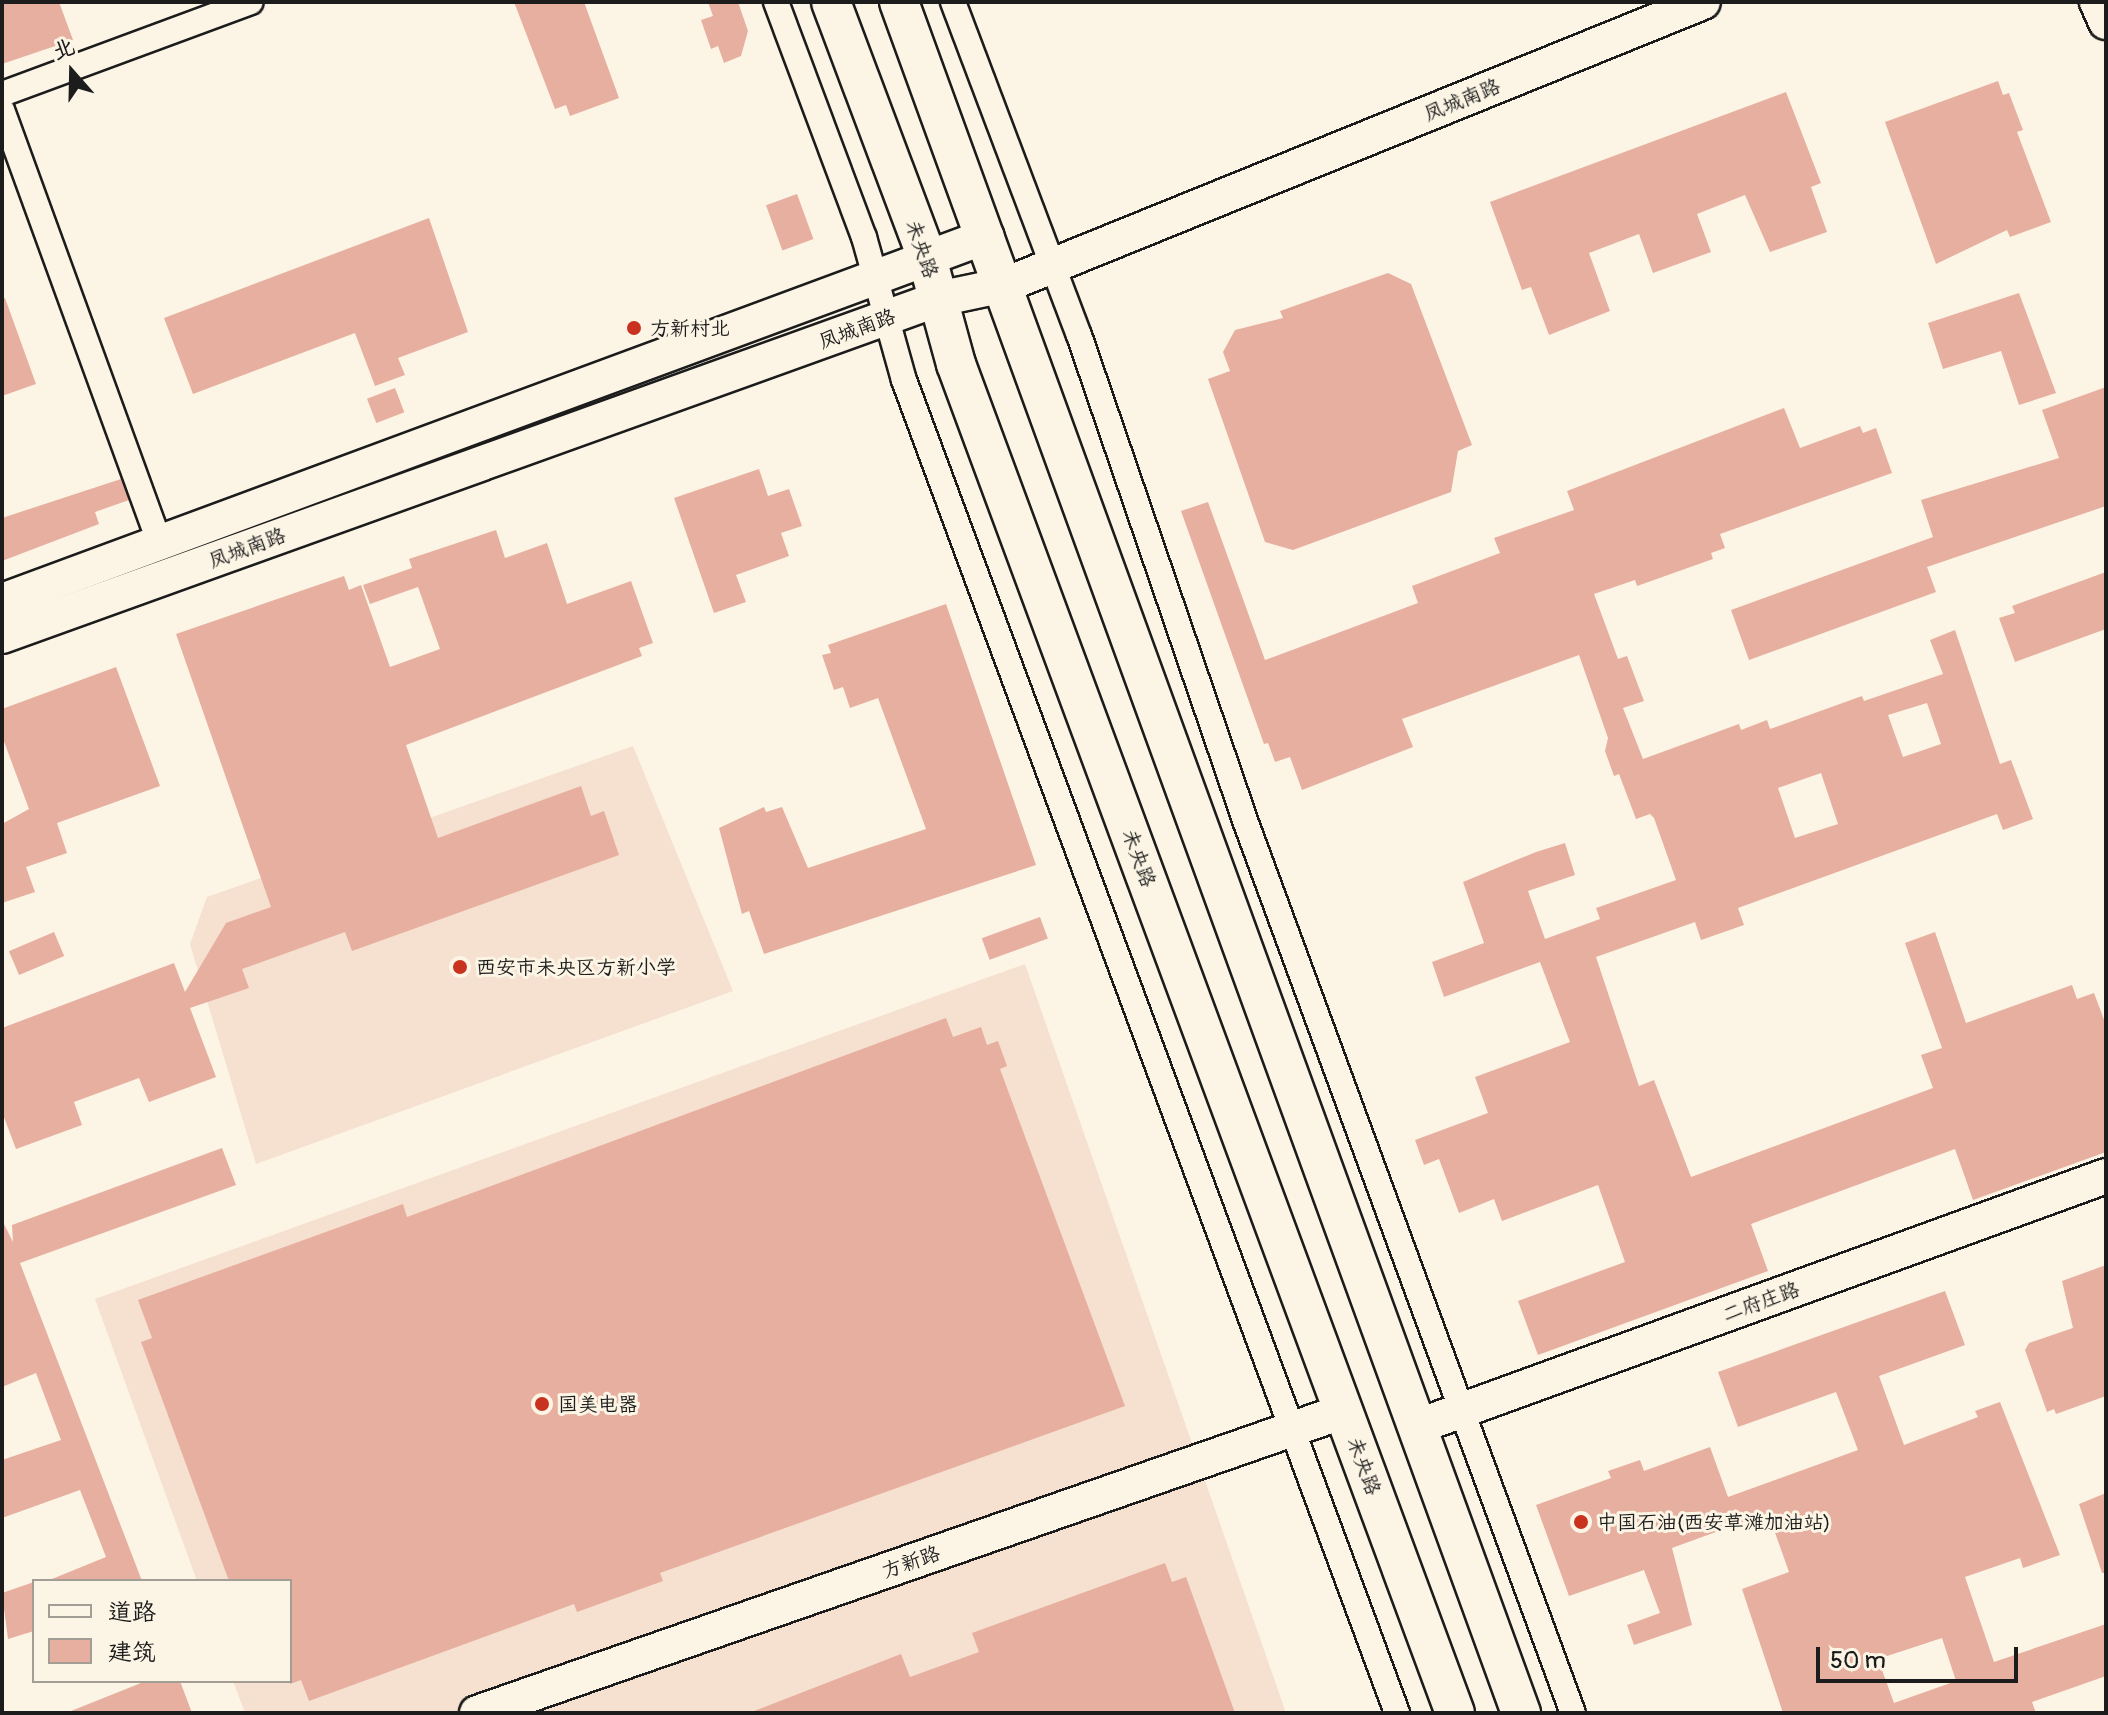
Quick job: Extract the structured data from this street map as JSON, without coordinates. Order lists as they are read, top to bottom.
{
  "streets": {
    "main road": ["未央路"],
    "street": ["凤城南路", "二府庄路", "方新路"]
  },
  "crossings": [
    ["凤城南路", "未央路"],
    ["未央路", "方新路"]
  ],
  "places": [
    "方新村北",
    "西安市未央区方新小学",
    "国美电器",
    "中国石油(西安草滩加油站)"
  ],
  "legend": ["道路", "建筑"],
  "scale_bar": "50 m",
  "north": "top"
}
